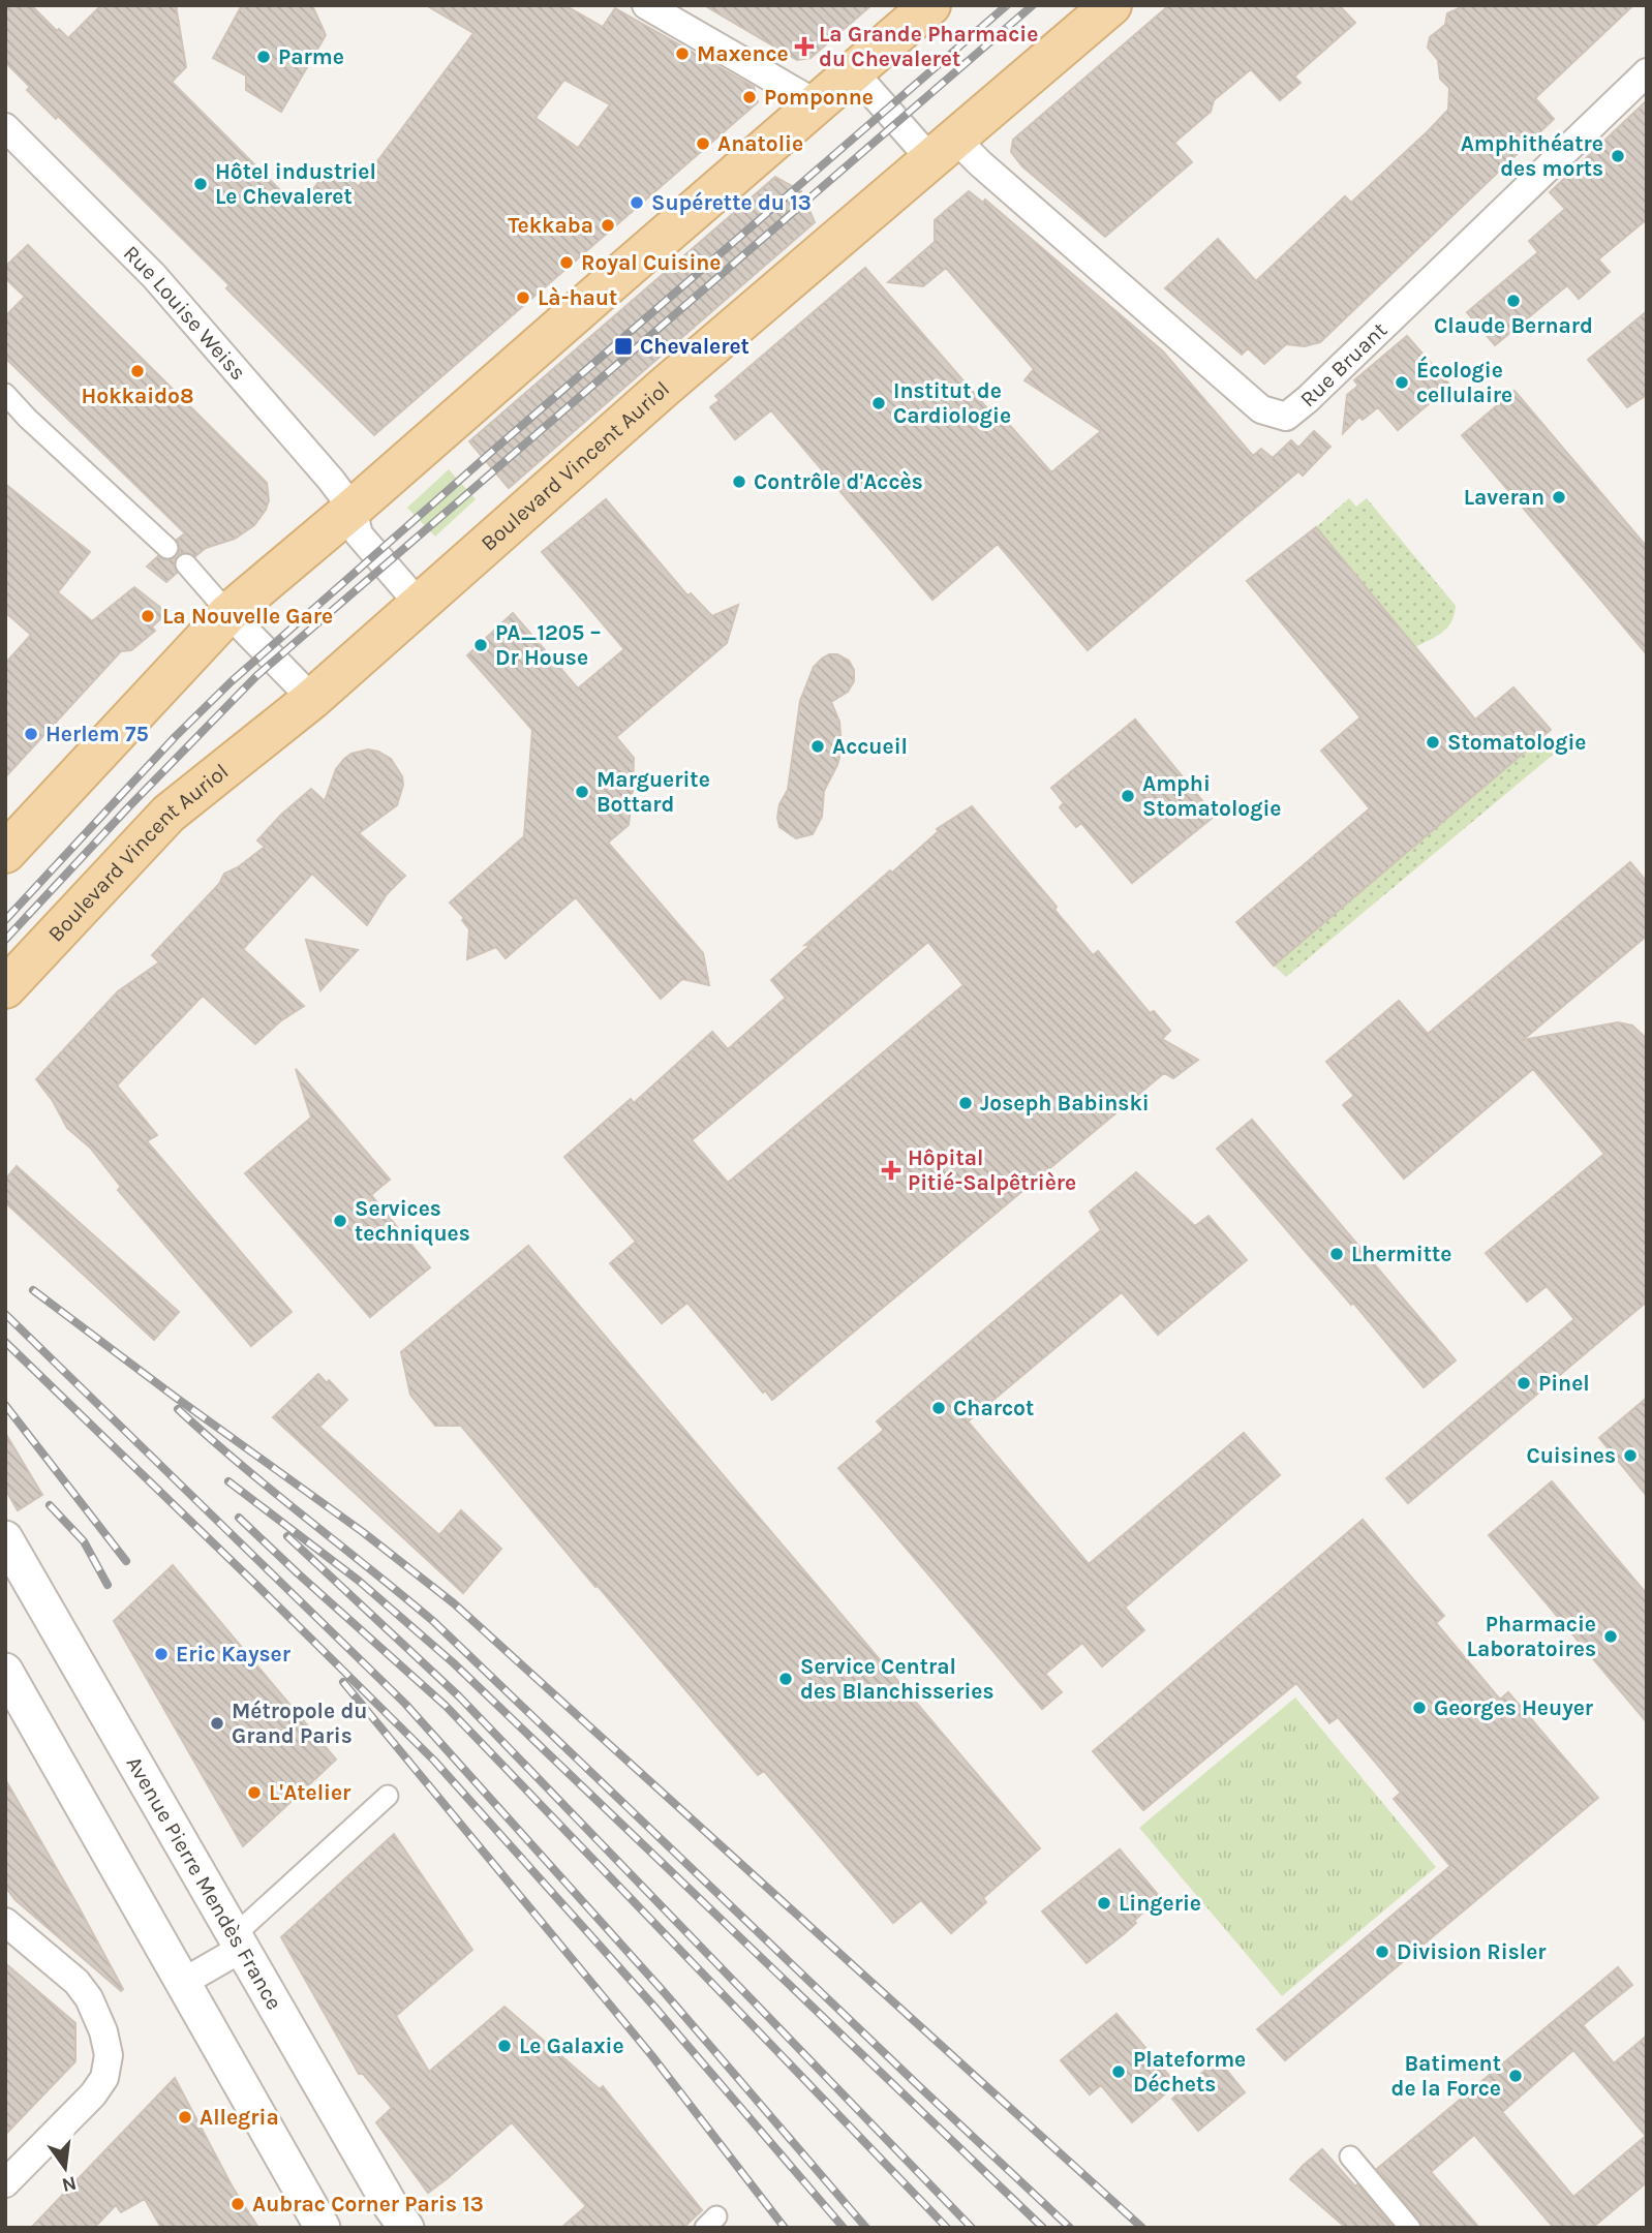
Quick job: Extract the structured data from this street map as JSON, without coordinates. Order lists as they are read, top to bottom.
{
  "streets": {
    "main road": ["Boulevard Vincent Auriol"],
    "street": ["Rue Louise Weiss", "Rue Bruant", "Avenue Pierre Mendès France"]
  },
  "crossings": [
    ["Rue Bruant", "Boulevard Vincent Auriol"]
  ],
  "places": {
    "health": ["La Grande Pharmacie du Chevaleret", "Hôpital Pitié-Salpêtrière"],
    "other": [
      "Maxence",
      "Parme",
      "Pomponne",
      "Anatolie",
      "Amphithéatre des morts",
      "Hôtel industriel Le Chevaleret",
      "Supérette du 13",
      "Tekkaba",
      "Royal Cuisine",
      "Là-haut",
      "Claude Bernard",
      "Hokkaido8",
      "Écologie cellulaire",
      "Institut de Cardiologie",
      "Contrôle d'Accès",
      "Laveran",
      "La Nouvelle Gare",
      "PA_1205 – Dr House",
      "Herlem 75",
      "Stomatologie",
      "Accueil",
      "Marguerite Bottard",
      "Amphi Stomatologie",
      "Joseph Babinski",
      "Services techniques",
      "Lhermitte",
      "Pinel",
      "Charcot",
      "Cuisines",
      "Pharmacie Laboratoires",
      "Eric Kayser",
      "Service Central des Blanchisseries",
      "Georges Heuyer",
      "Métropole du Grand Paris",
      "L'Atelier",
      "Lingerie",
      "Division Risler",
      "Le Galaxie",
      "Plateforme Déchets",
      "Batiment de la Force",
      "Allegria",
      "Aubrac Corner Paris 13"
    ],
    "transit": ["Chevaleret"]
  },
  "north": "bottom"
}
